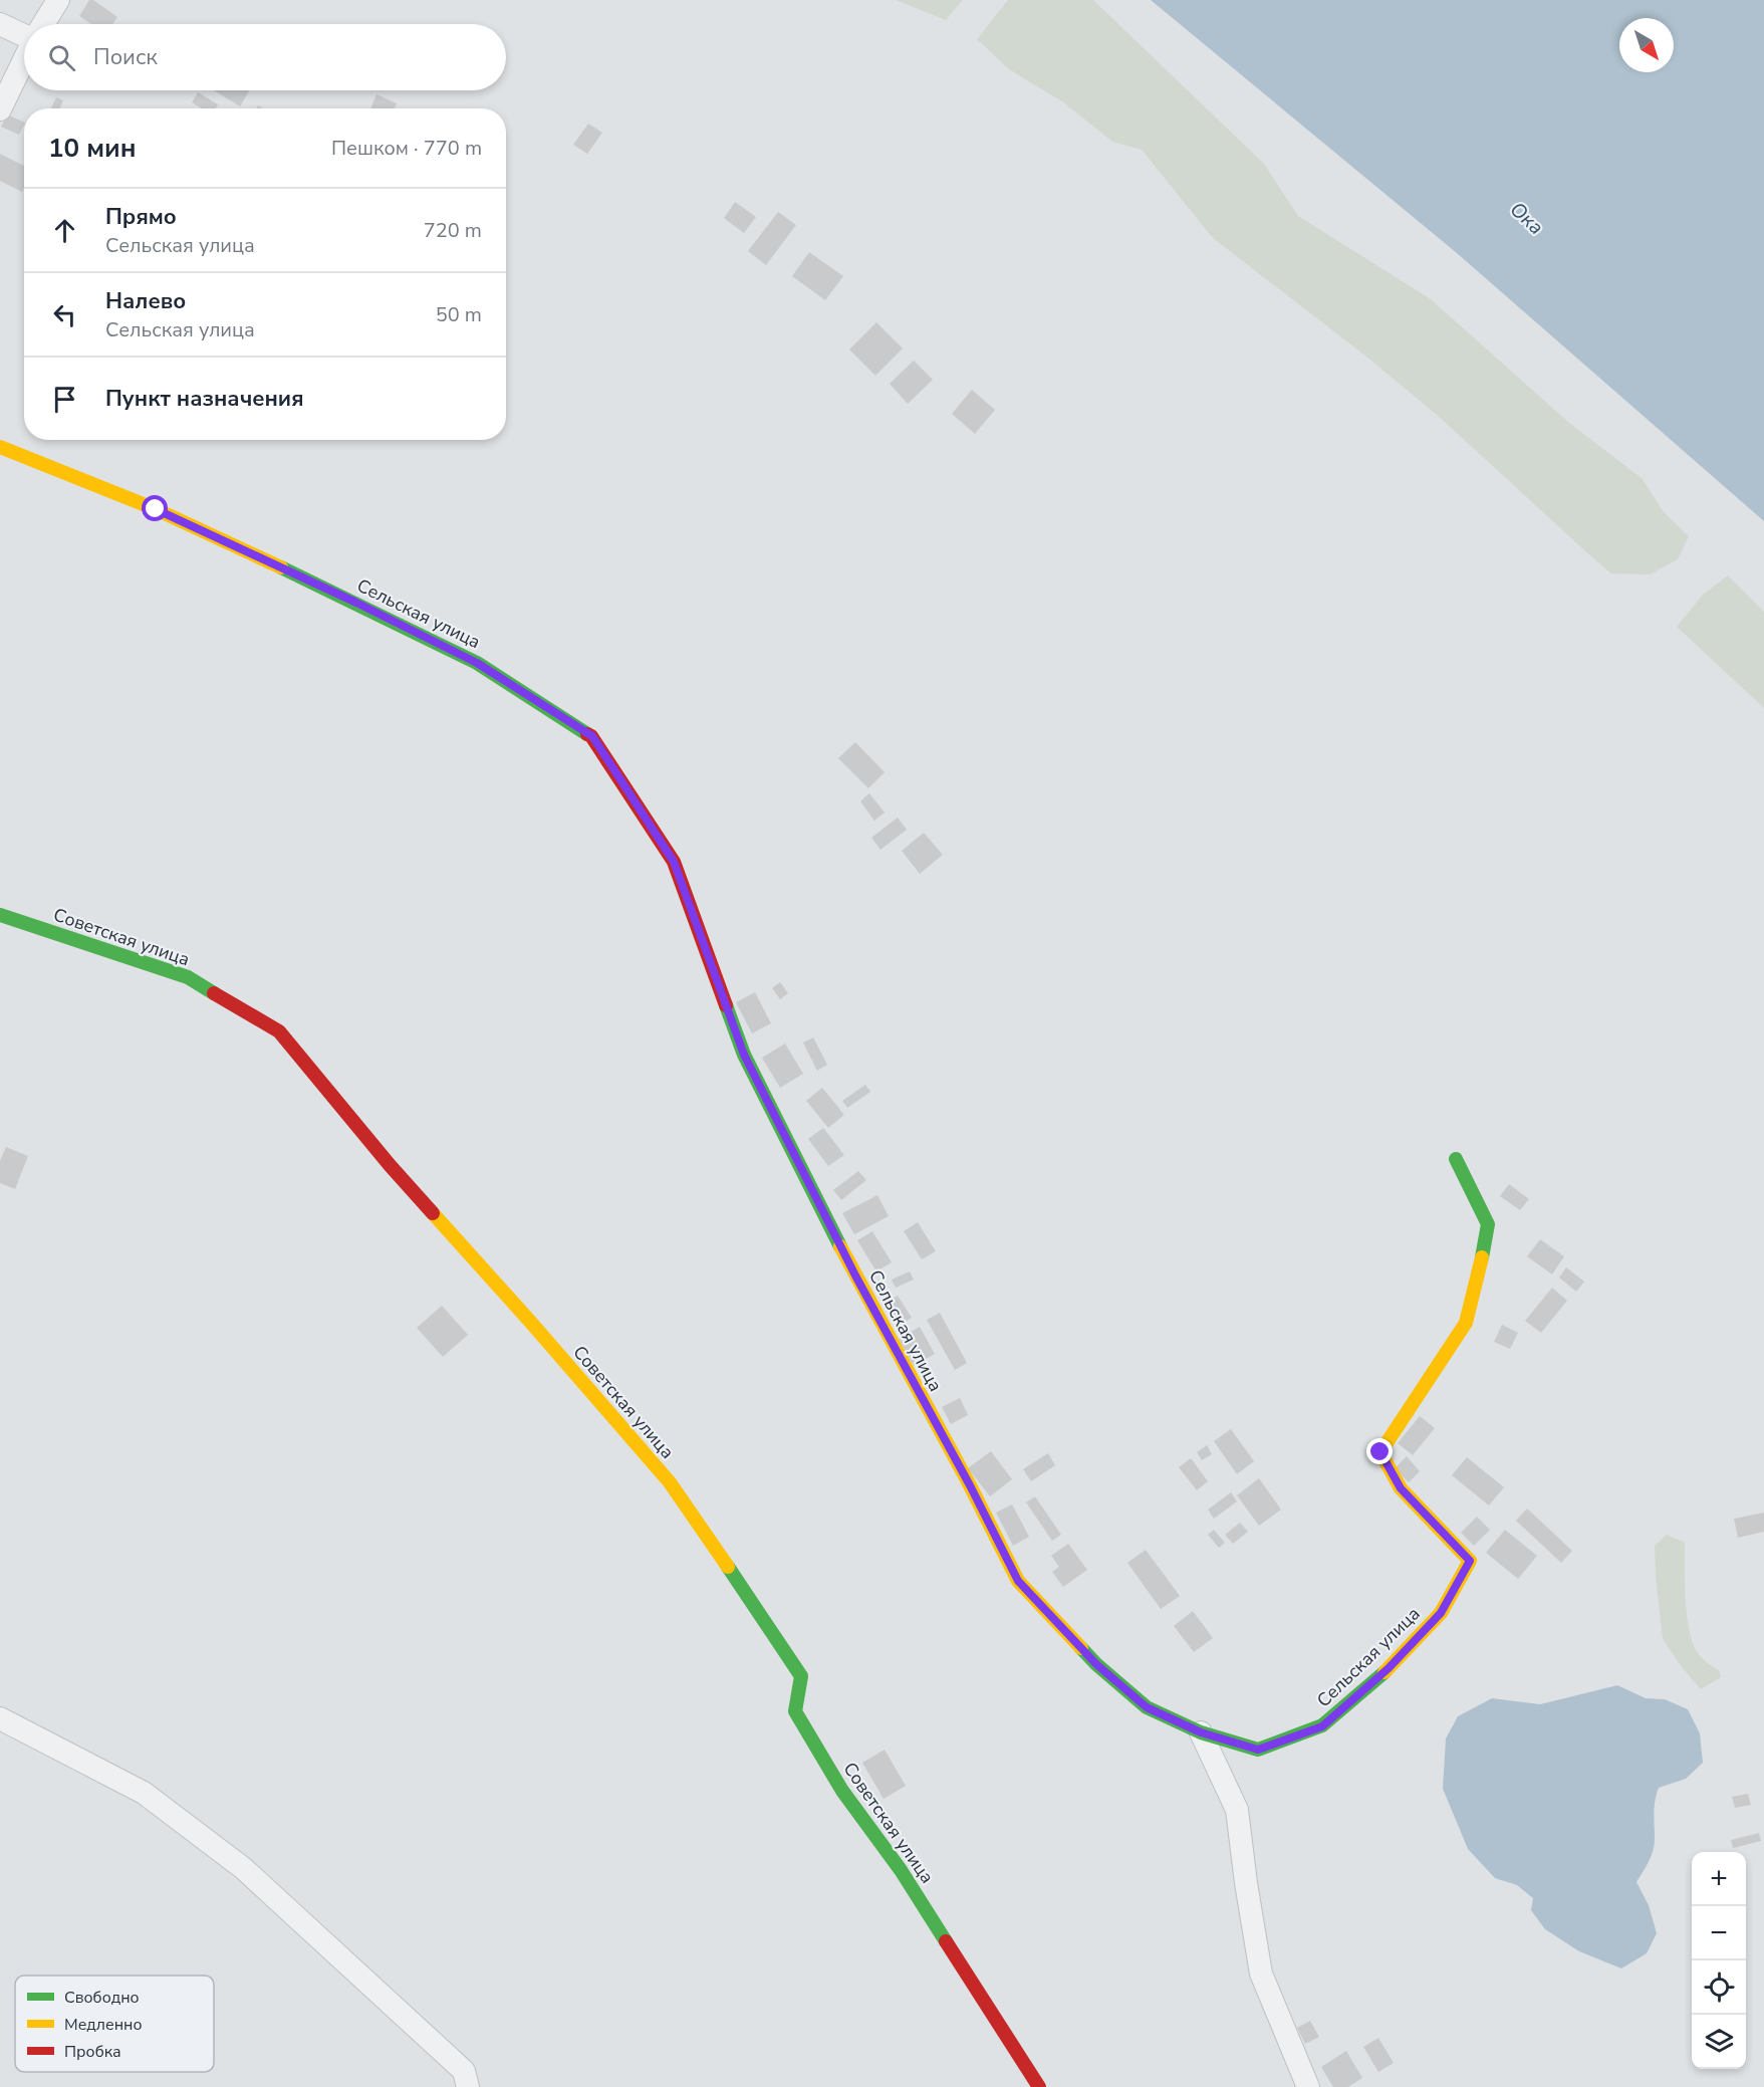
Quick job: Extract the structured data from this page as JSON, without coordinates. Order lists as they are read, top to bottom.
{
  "streets": {
    "street": ["Сельская улица", "Советская улица"]
  },
  "water": ["Ока"],
  "legend": ["Свободно", "Медленно", "Пробка"],
  "north": "bottom right",
  "page": {
    "search": "Поиск",
    "heading": ["10 мин", "Пешком · 770 m"],
    "list": [
      ["Прямо", "Сельская улица", "720 m"],
      ["Налево", "Сельская улица", "50 m"],
      "Пункт назначения"
    ],
    "map_buttons": ["+", "−"]
  }
}
